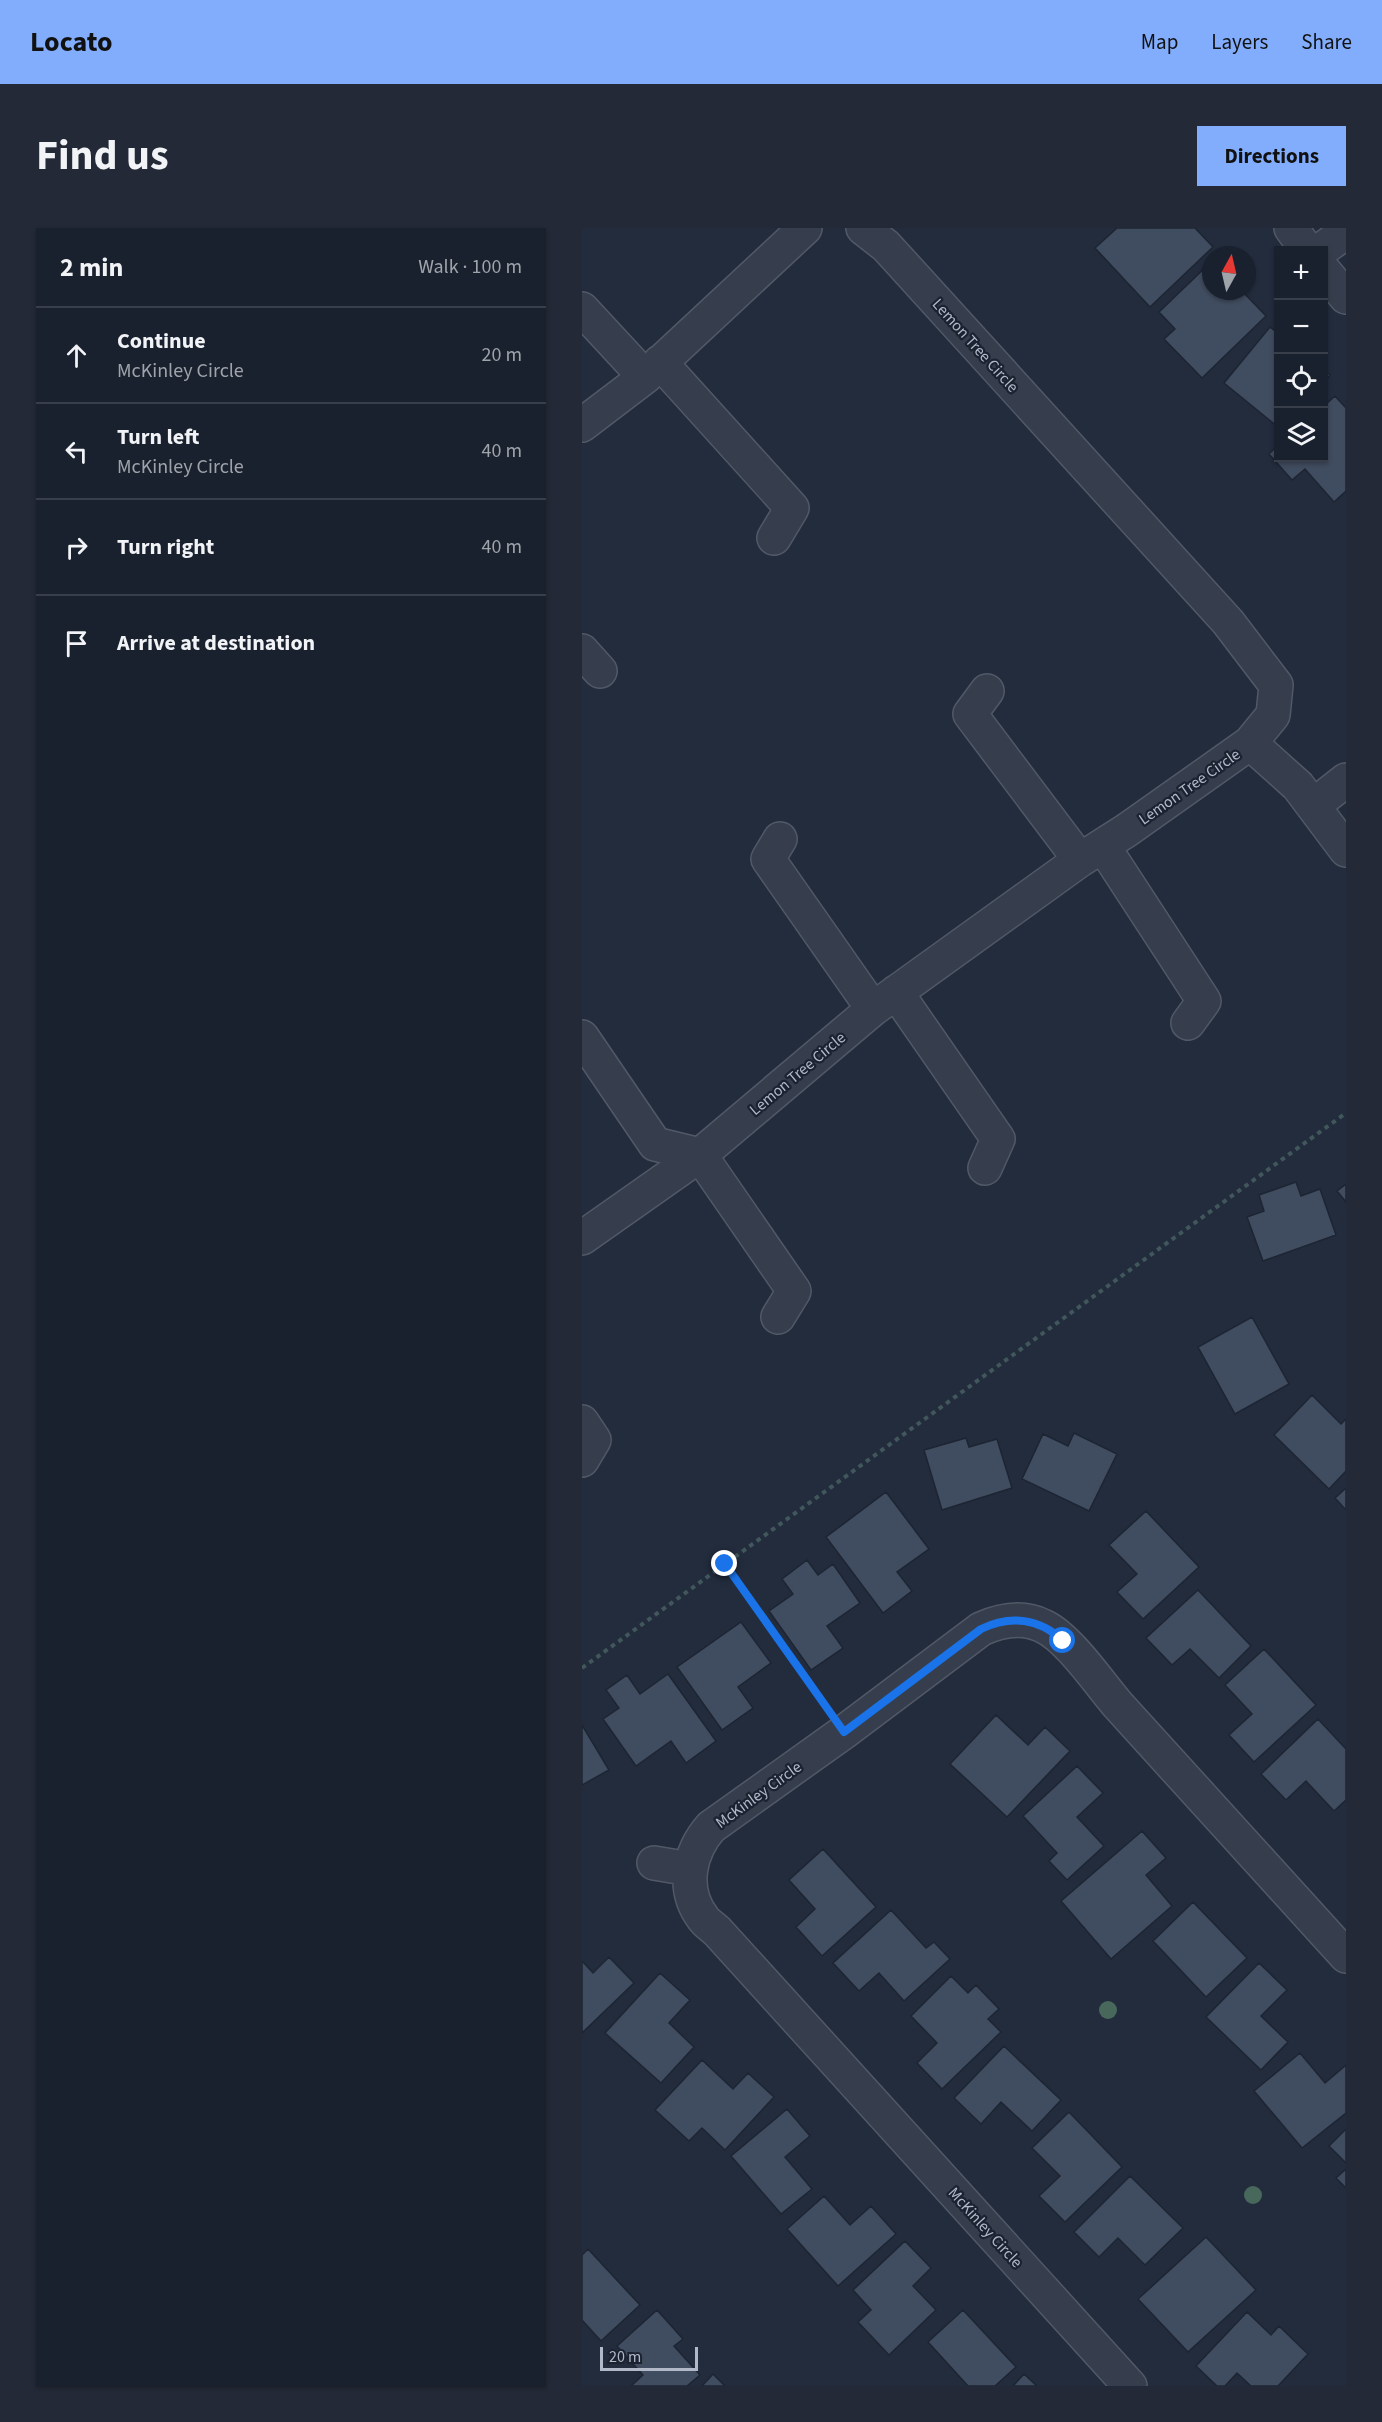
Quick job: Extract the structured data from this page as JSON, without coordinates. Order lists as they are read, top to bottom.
{
  "streets": {
    "street": ["Lemon Tree Circle", "McKinley Circle"]
  },
  "scale_bar": "20 m",
  "north": "top",
  "page": {
    "header": "Locato",
    "nav": ["Map", "Layers", "Share"],
    "title": "Find us",
    "buttons": "Directions",
    "heading": ["2 min", "Walk · 100 m"],
    "map_buttons": ["+", "−"],
    "list": [
      ["Continue", "McKinley Circle", "20 m"],
      ["Turn left", "McKinley Circle", "40 m"],
      ["Turn right", "40 m"],
      "Arrive at destination"
    ],
    "scale": "20 m"
  }
}
